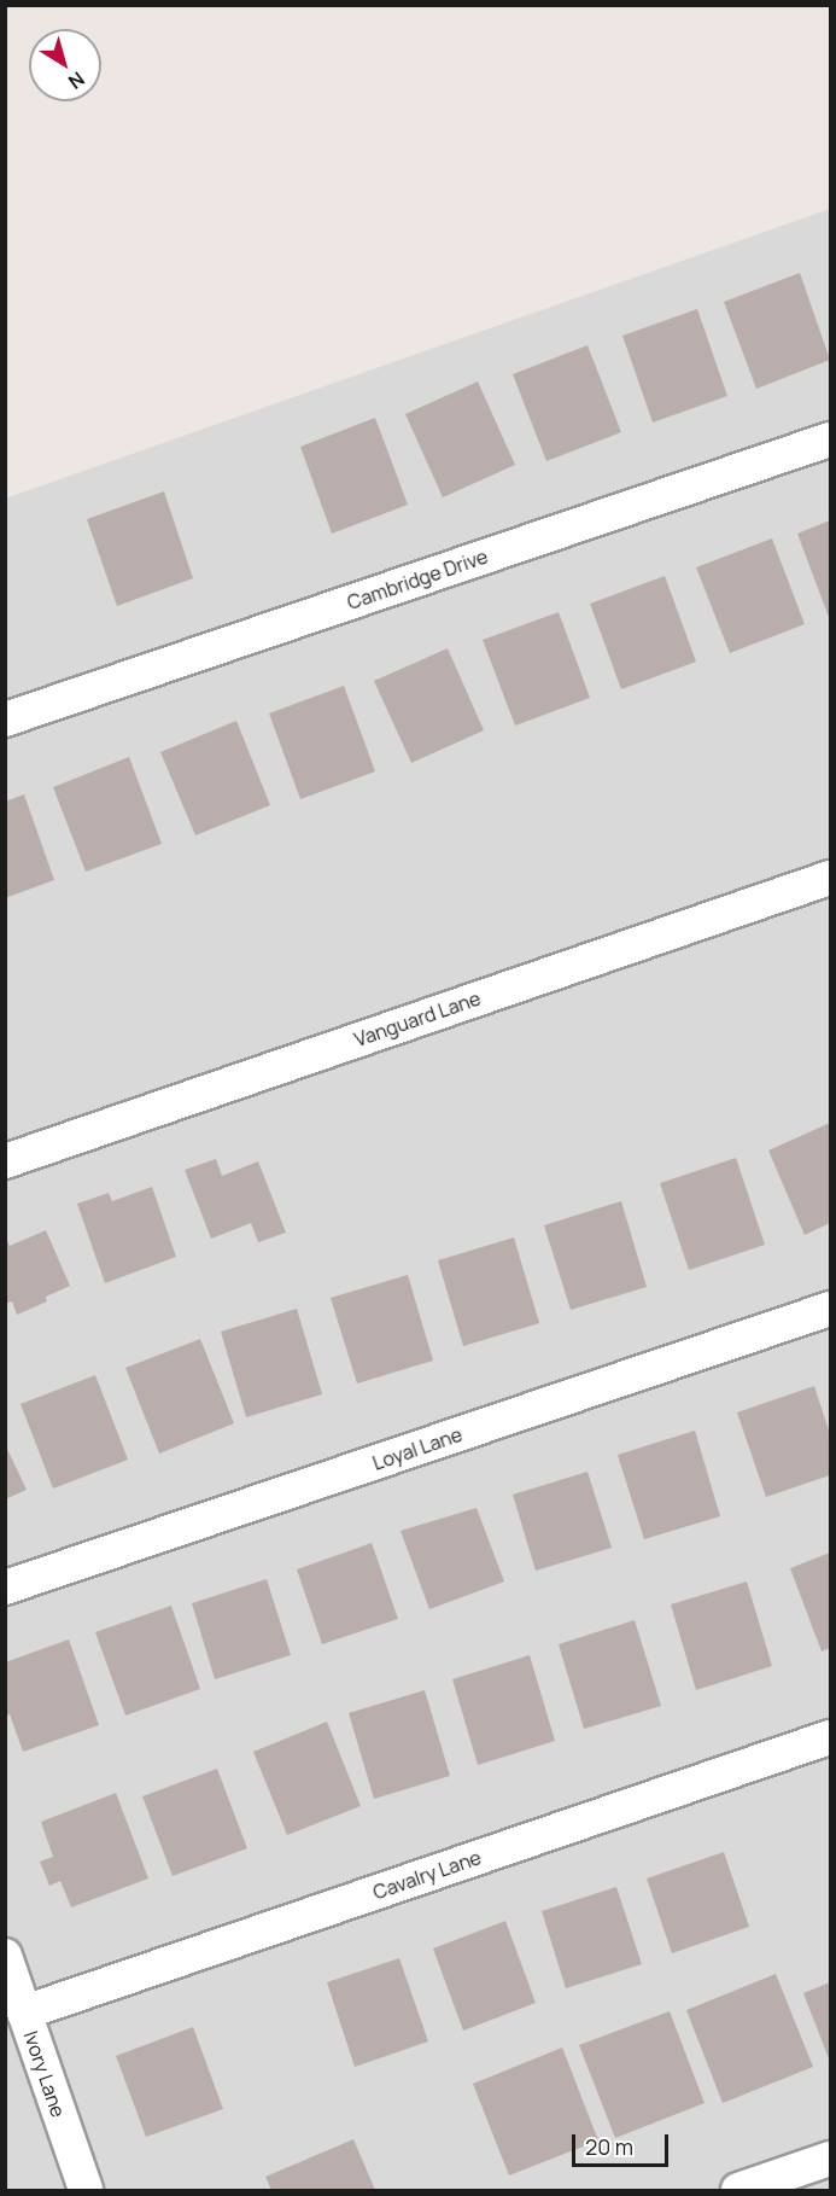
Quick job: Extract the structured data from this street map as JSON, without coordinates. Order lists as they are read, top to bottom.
{
  "streets": {
    "street": [
      "Cambridge Drive",
      "Vanguard Lane",
      "Loyal Lane",
      "Cavalry Lane",
      "Ivory Lane"
    ]
  },
  "crossings": [
    ["Cavalry Lane", "Ivory Lane"]
  ],
  "scale_bar": "20 m",
  "north": "bottom right"
}
